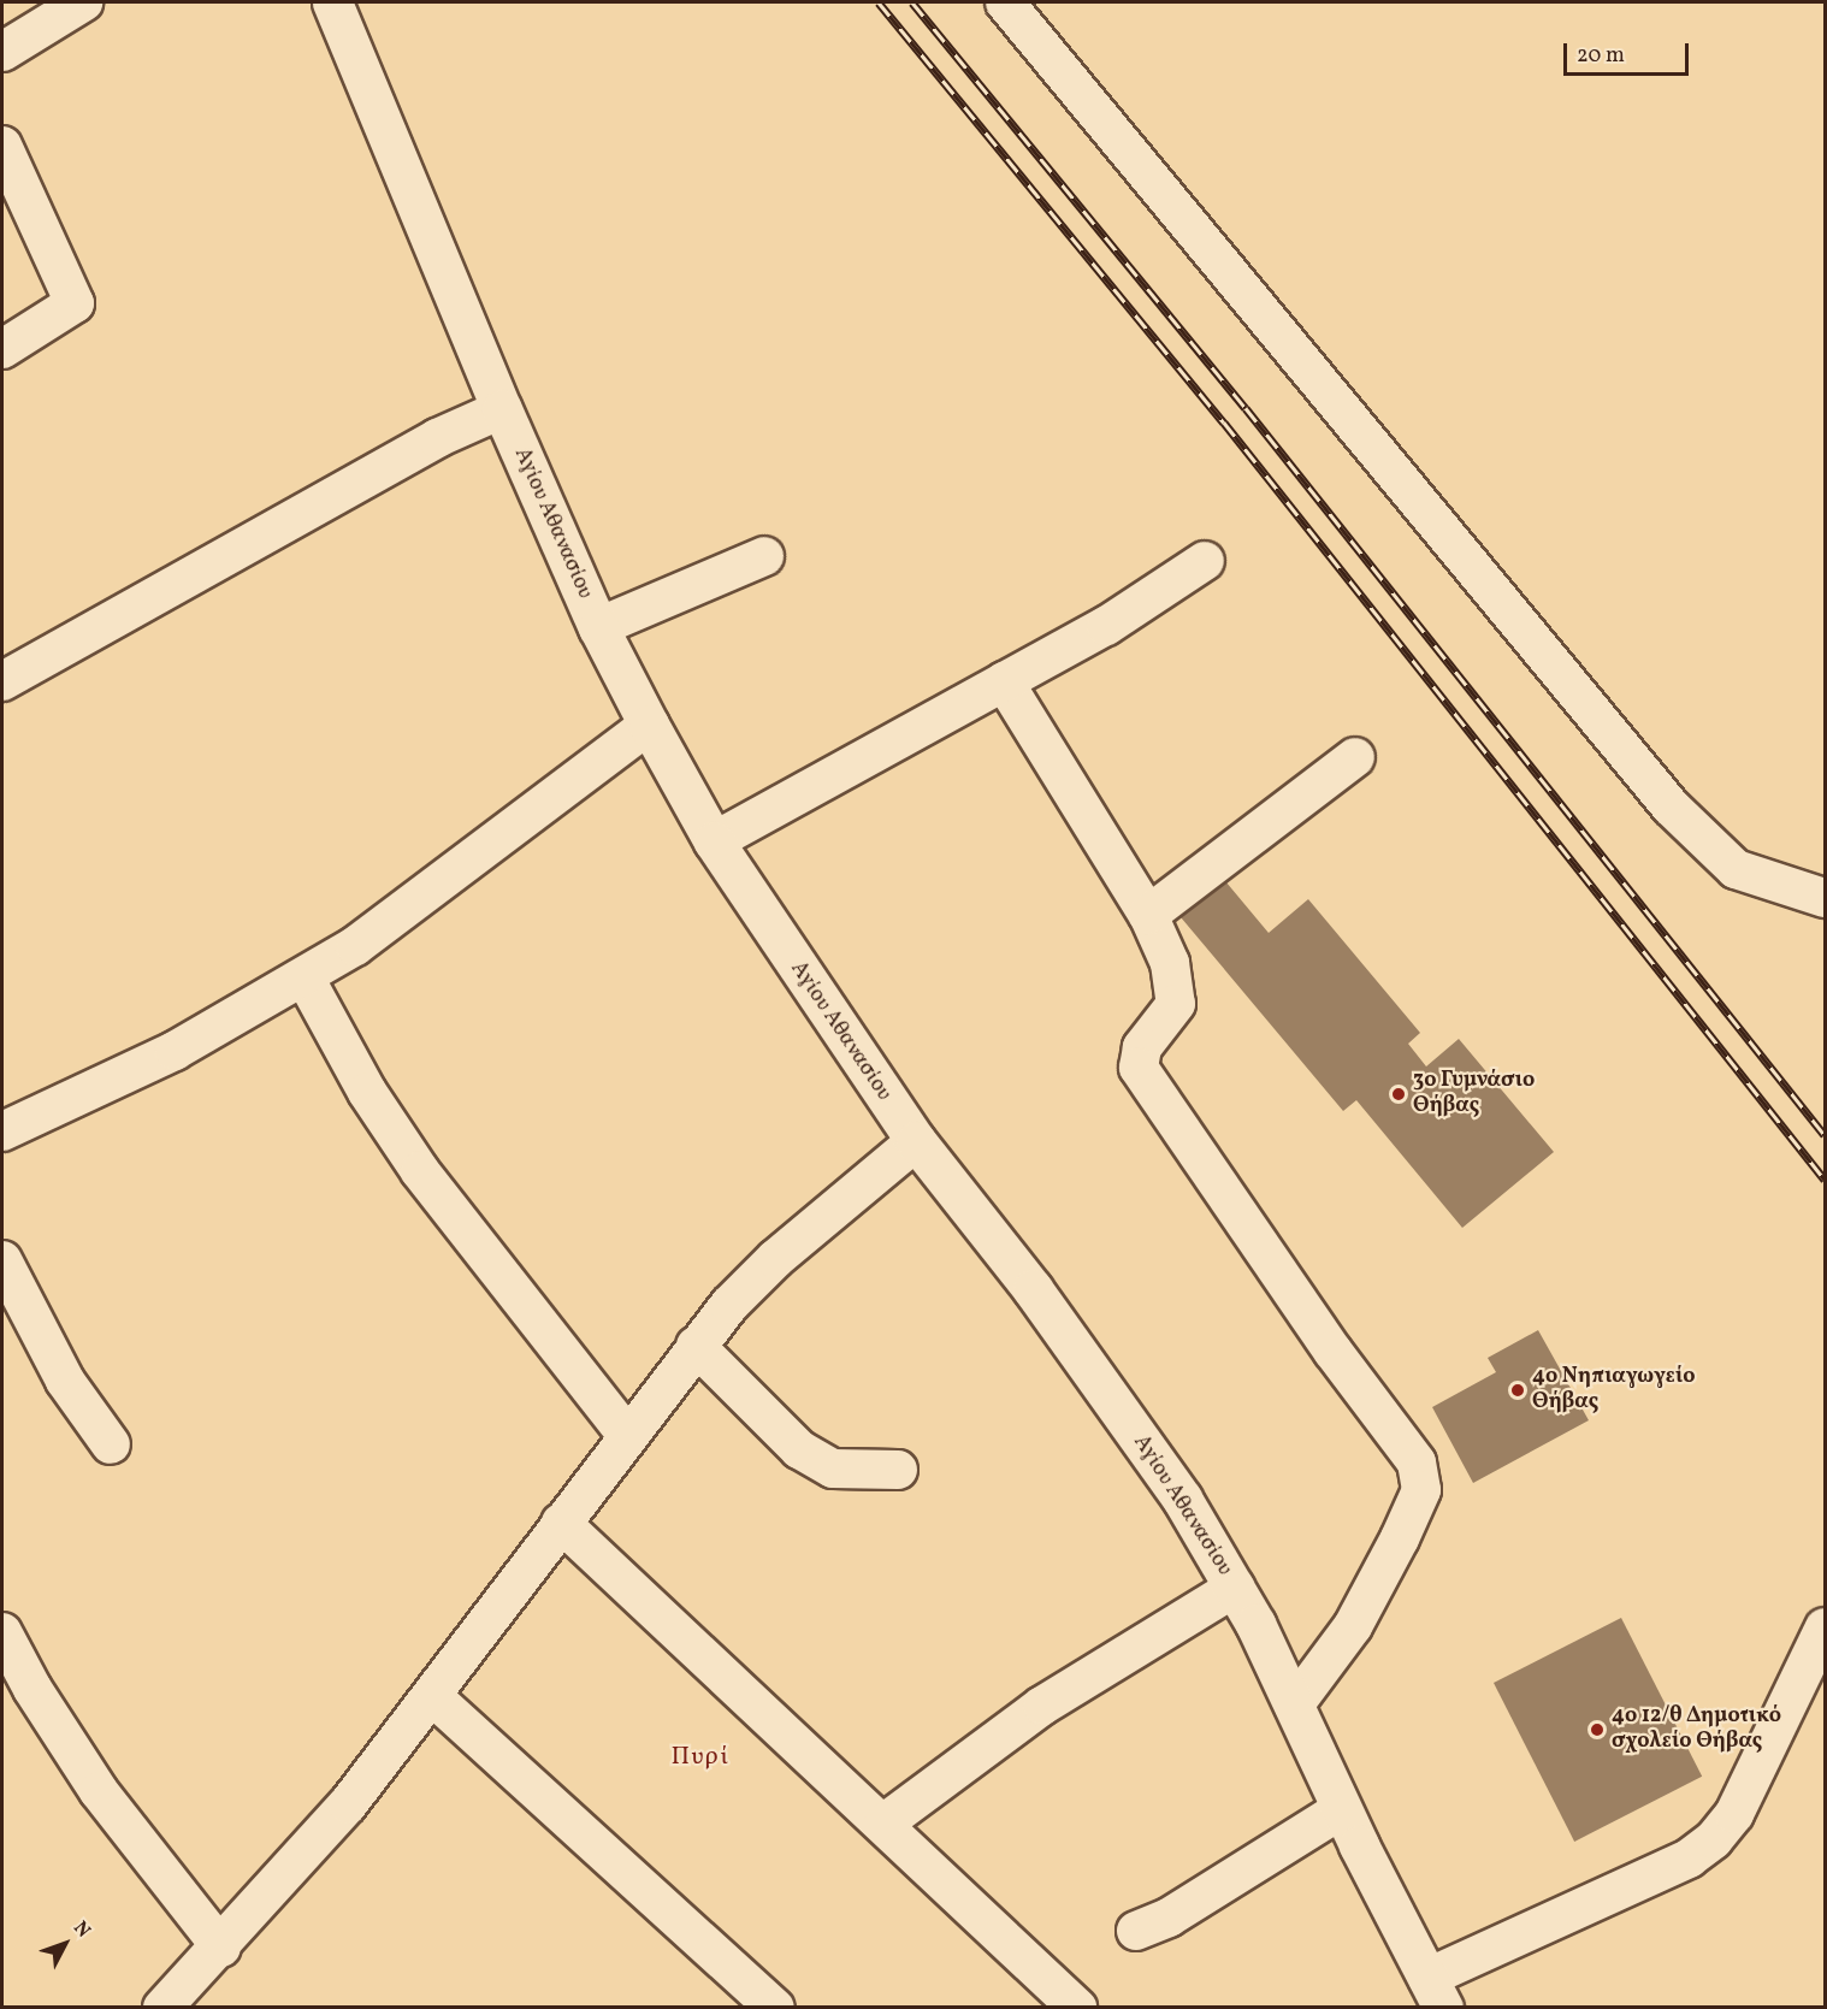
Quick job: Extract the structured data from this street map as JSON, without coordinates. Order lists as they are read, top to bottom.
{
  "streets": {
    "main road": ["Αγίου Αθανασίου"]
  },
  "districts": ["Πυρί"],
  "places": ["3ο Γυμνάσιο Θήβας", "4ο Νηπιαγωγείο Θήβας", "4ο 12/θ Δημοτικό σχολείο Θήβας"],
  "scale_bar": "20 m",
  "north": "top right"
}
